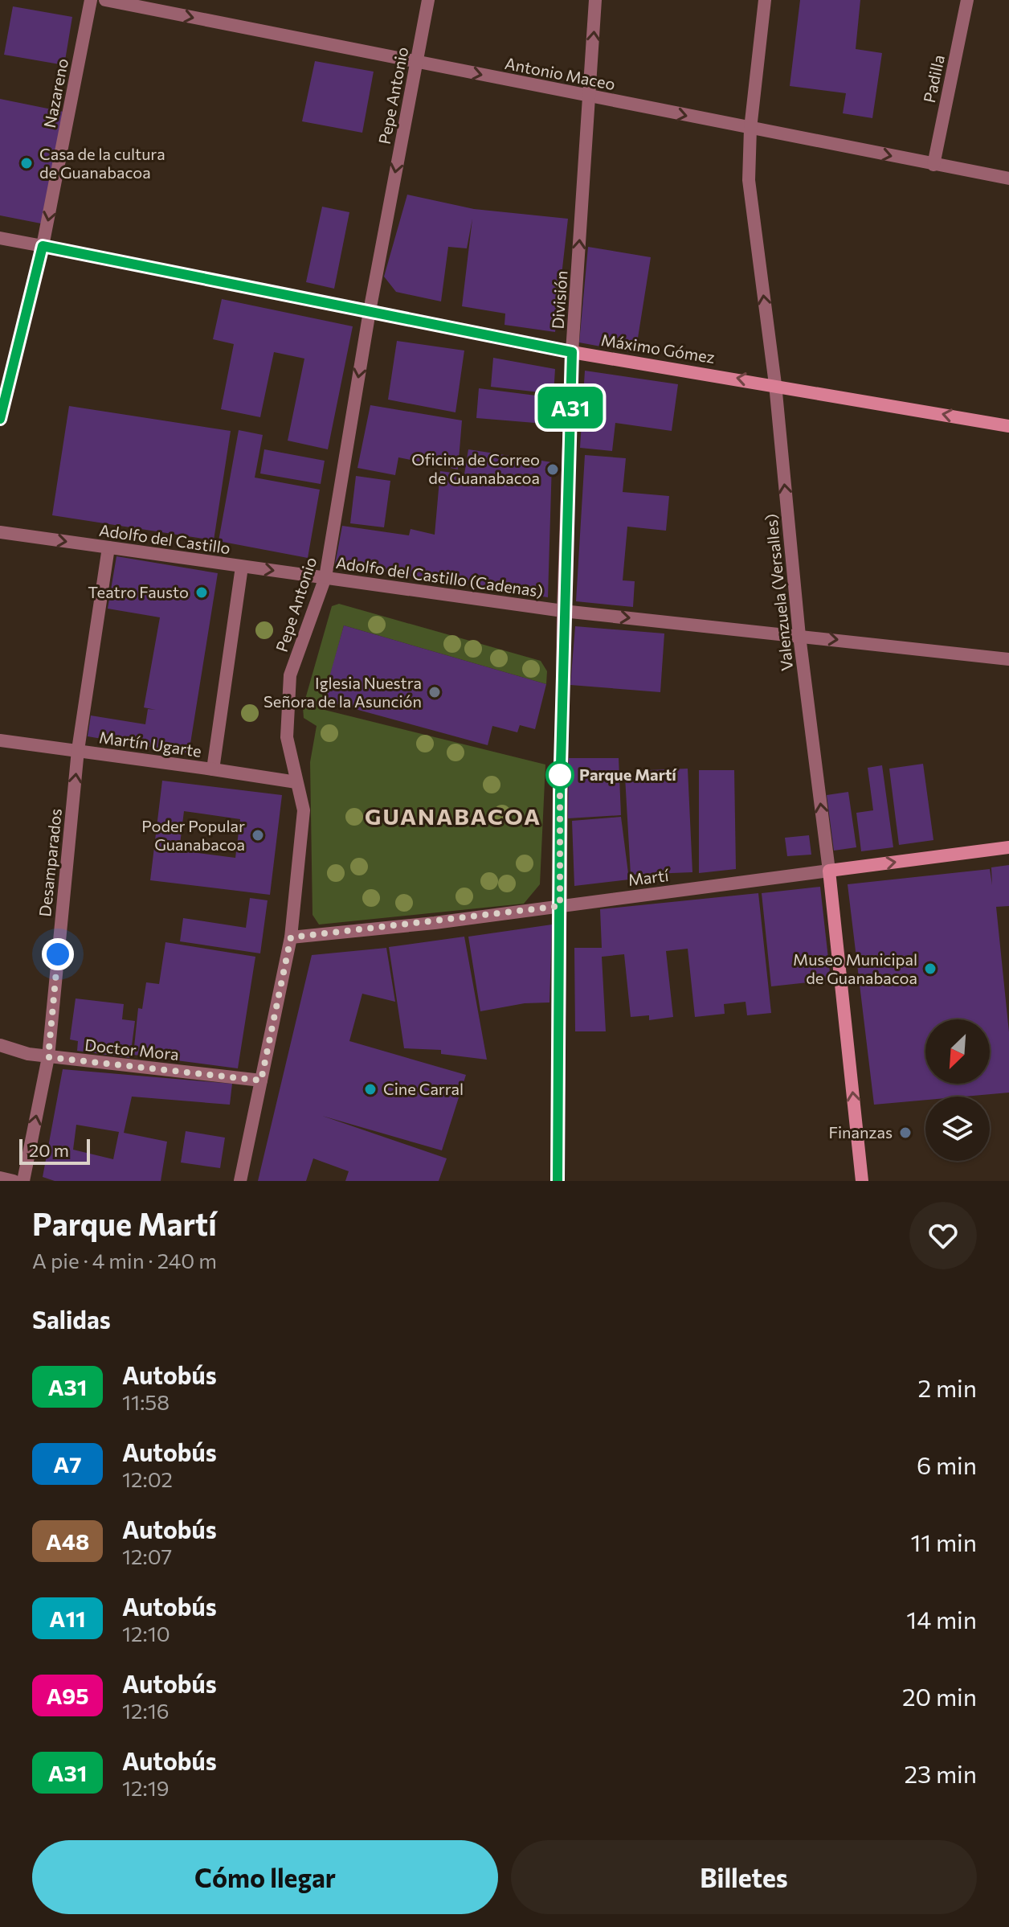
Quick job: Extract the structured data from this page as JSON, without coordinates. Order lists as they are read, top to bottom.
{
  "streets": {
    "main road": [
      "Nazareno",
      "Máximo Gómez",
      "Valenzuela (Versalles)",
      "Martí"
    ],
    "street": [
      "Antonio Maceo",
      "Padilla",
      "Pepe Antonio",
      "División",
      "Adolfo del Castillo",
      "Adolfo del Castillo (Cadenas)",
      "Martín Ugarte",
      "Desamparados",
      "Doctor Mora"
    ]
  },
  "crossings": [
    ["Antonio Maceo", "Padilla"],
    ["Antonio Maceo", "Pepe Antonio"],
    ["Antonio Maceo", "División"],
    ["Antonio Maceo", "Valenzuela (Versalles)"],
    ["Nazareno", "Máximo Gómez"],
    ["Pepe Antonio", "Máximo Gómez"],
    ["Pepe Antonio", "Adolfo del Castillo"],
    ["Pepe Antonio", "Adolfo del Castillo (Cadenas)"],
    ["Pepe Antonio", "Martín Ugarte"],
    ["Pepe Antonio", "Martí"],
    ["Pepe Antonio", "Doctor Mora"],
    ["División", "Máximo Gómez"],
    ["División", "Adolfo del Castillo (Cadenas)"],
    ["División", "Martí"],
    ["Máximo Gómez", "Valenzuela (Versalles)"],
    ["Adolfo del Castillo", "Adolfo del Castillo (Cadenas)"],
    ["Adolfo del Castillo", "Desamparados"],
    ["Adolfo del Castillo (Cadenas)", "Valenzuela (Versalles)"],
    ["Valenzuela (Versalles)", "Martí"],
    ["Martín Ugarte", "Desamparados"],
    ["Desamparados", "Doctor Mora"]
  ],
  "one_way": [
    "Antonio Maceo",
    "Nazareno",
    "Pepe Antonio",
    "Máximo Gómez",
    "Adolfo del Castillo",
    "Adolfo del Castillo (Cadenas)",
    "Valenzuela (Versalles)",
    "Desamparados"
  ],
  "districts": ["GUANABACOA"],
  "places": [
    "Casa de la cultura de Guanabacoa",
    "Oficina de Correo de Guanabacoa",
    "Teatro Fausto",
    "Iglesia Nuestra Señora de la Asunción",
    "Parque Martí",
    "Poder Popular Guanabacoa",
    "Museo Municipal de Guanabacoa",
    "Cine Carral",
    "Finanzas"
  ],
  "lines": ["bus line A31"],
  "scale_bar": "20 m",
  "north": "bottom left",
  "page": {
    "on_map": "A31",
    "scale": "20 m",
    "heading": [
      ["Parque Martí", "A pie · 4 min · 240 m"],
      "Salidas"
    ],
    "list": [
      {
        "mark": "A31",
        "name": "Autobús",
        "note": "11:58",
        "value": "2 min"
      },
      {
        "mark": "A7",
        "name": "Autobús",
        "note": "12:02",
        "value": "6 min"
      },
      {
        "mark": "A48",
        "name": "Autobús",
        "note": "12:07",
        "value": "11 min"
      },
      {
        "mark": "A11",
        "name": "Autobús",
        "note": "12:10",
        "value": "14 min"
      },
      {
        "mark": "A95",
        "name": "Autobús",
        "note": "12:16",
        "value": "20 min"
      },
      {
        "mark": "A31",
        "name": "Autobús",
        "note": "12:19",
        "value": "23 min"
      }
    ],
    "buttons": ["Cómo llegar", "Billetes"]
  }
}
